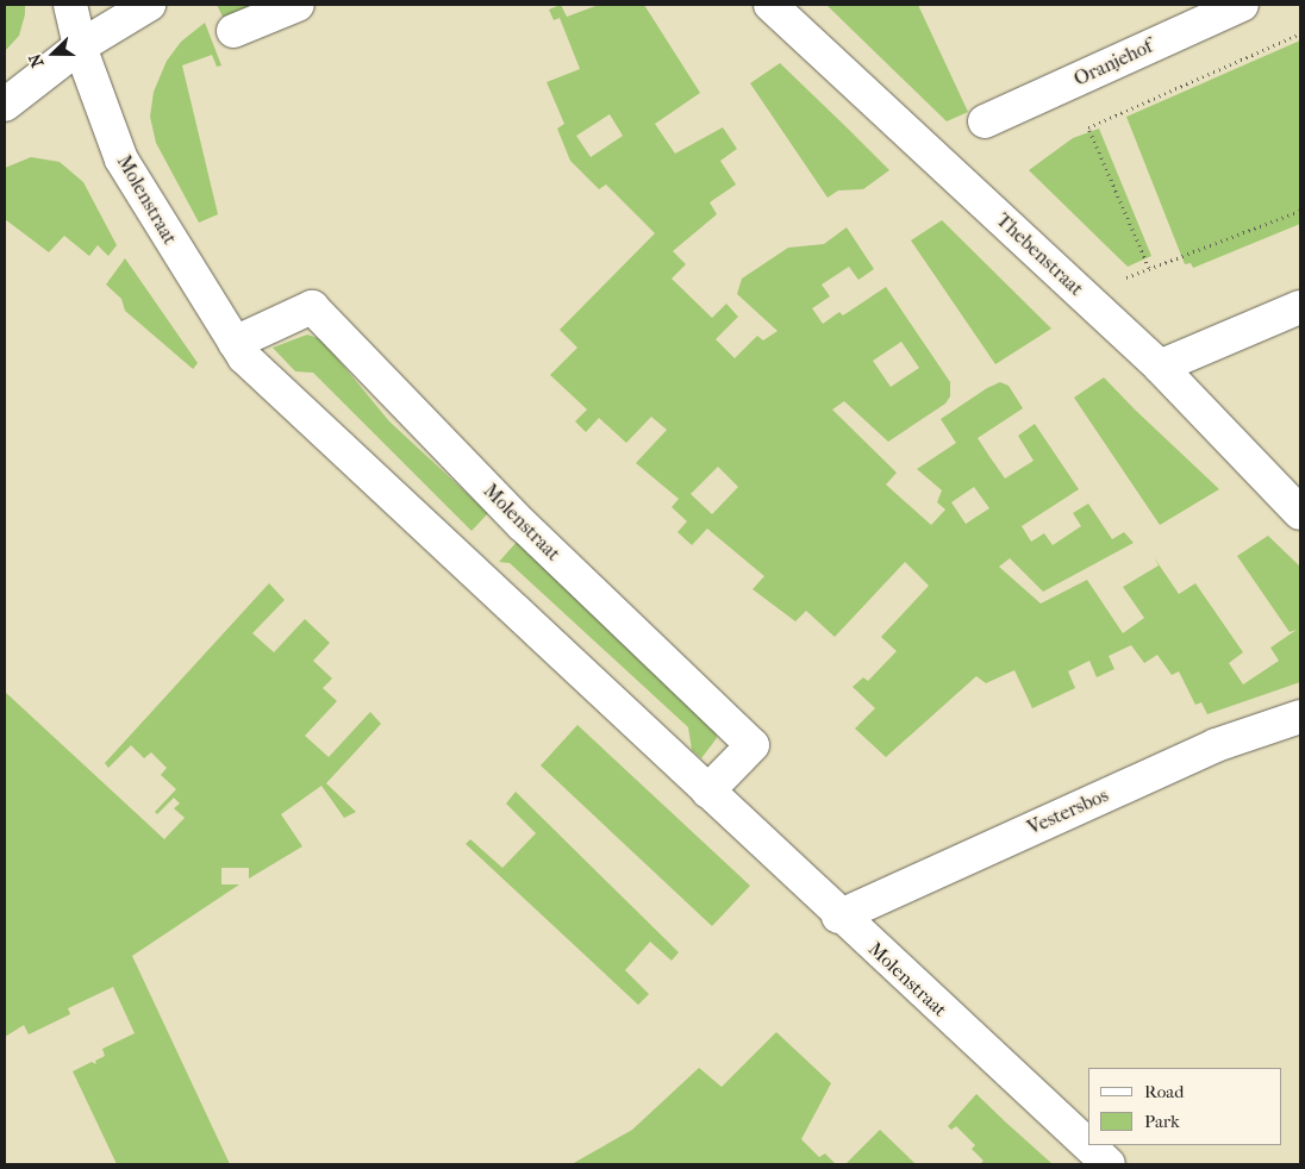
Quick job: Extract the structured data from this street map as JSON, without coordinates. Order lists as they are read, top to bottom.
{
  "streets": {
    "street": [
      "Oranjehof",
      "Molenstraat",
      "Thebenstraat",
      "Vestersbos"
    ]
  },
  "crossings": [
    ["Molenstraat", "Vestersbos"]
  ],
  "legend": ["Road", "Park"],
  "north": "left"
}
